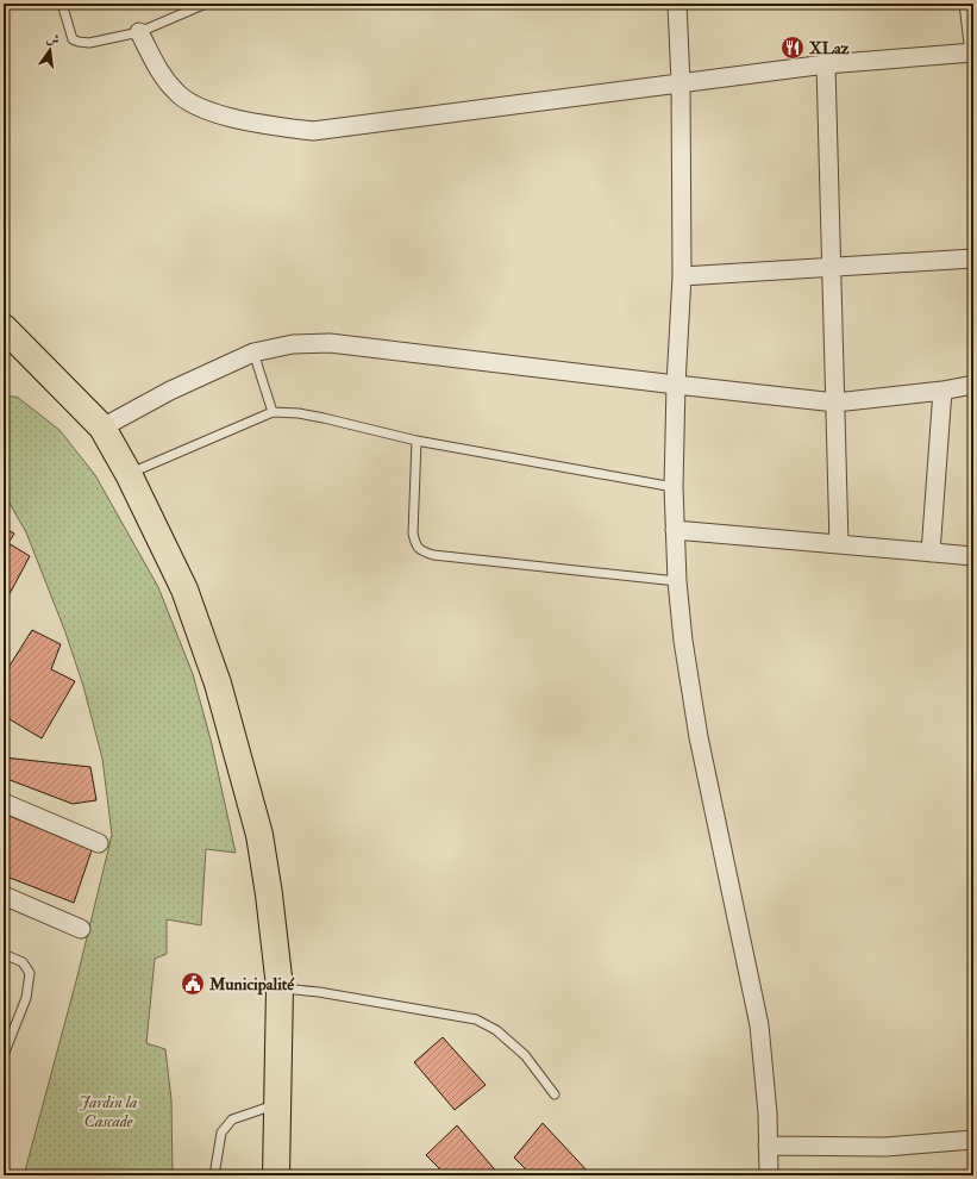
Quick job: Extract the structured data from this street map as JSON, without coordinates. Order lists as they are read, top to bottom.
{
  "parks": ["Jardin la Cascade"],
  "places": {
    "restaurant": ["XLaz"],
    "public building": ["Municipalité"]
  },
  "north": "top"
}
